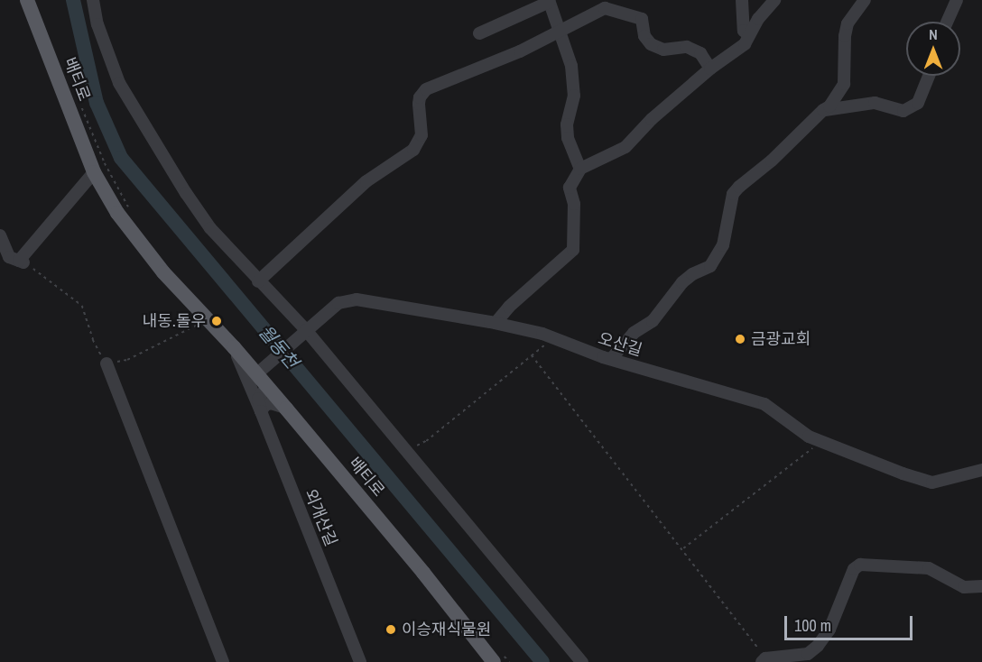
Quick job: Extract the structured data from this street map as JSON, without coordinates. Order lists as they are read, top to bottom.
{
  "streets": {
    "main road": ["배티로"],
    "street": ["오산길", "외개산길"]
  },
  "crossings": [
    ["배티로", "오산길"],
    ["배티로", "외개산길"]
  ],
  "water": ["월동천"],
  "places": ["내동.돌우", "금광교회", "이승재식물원"],
  "scale_bar": "100 m",
  "north": "top"
}
